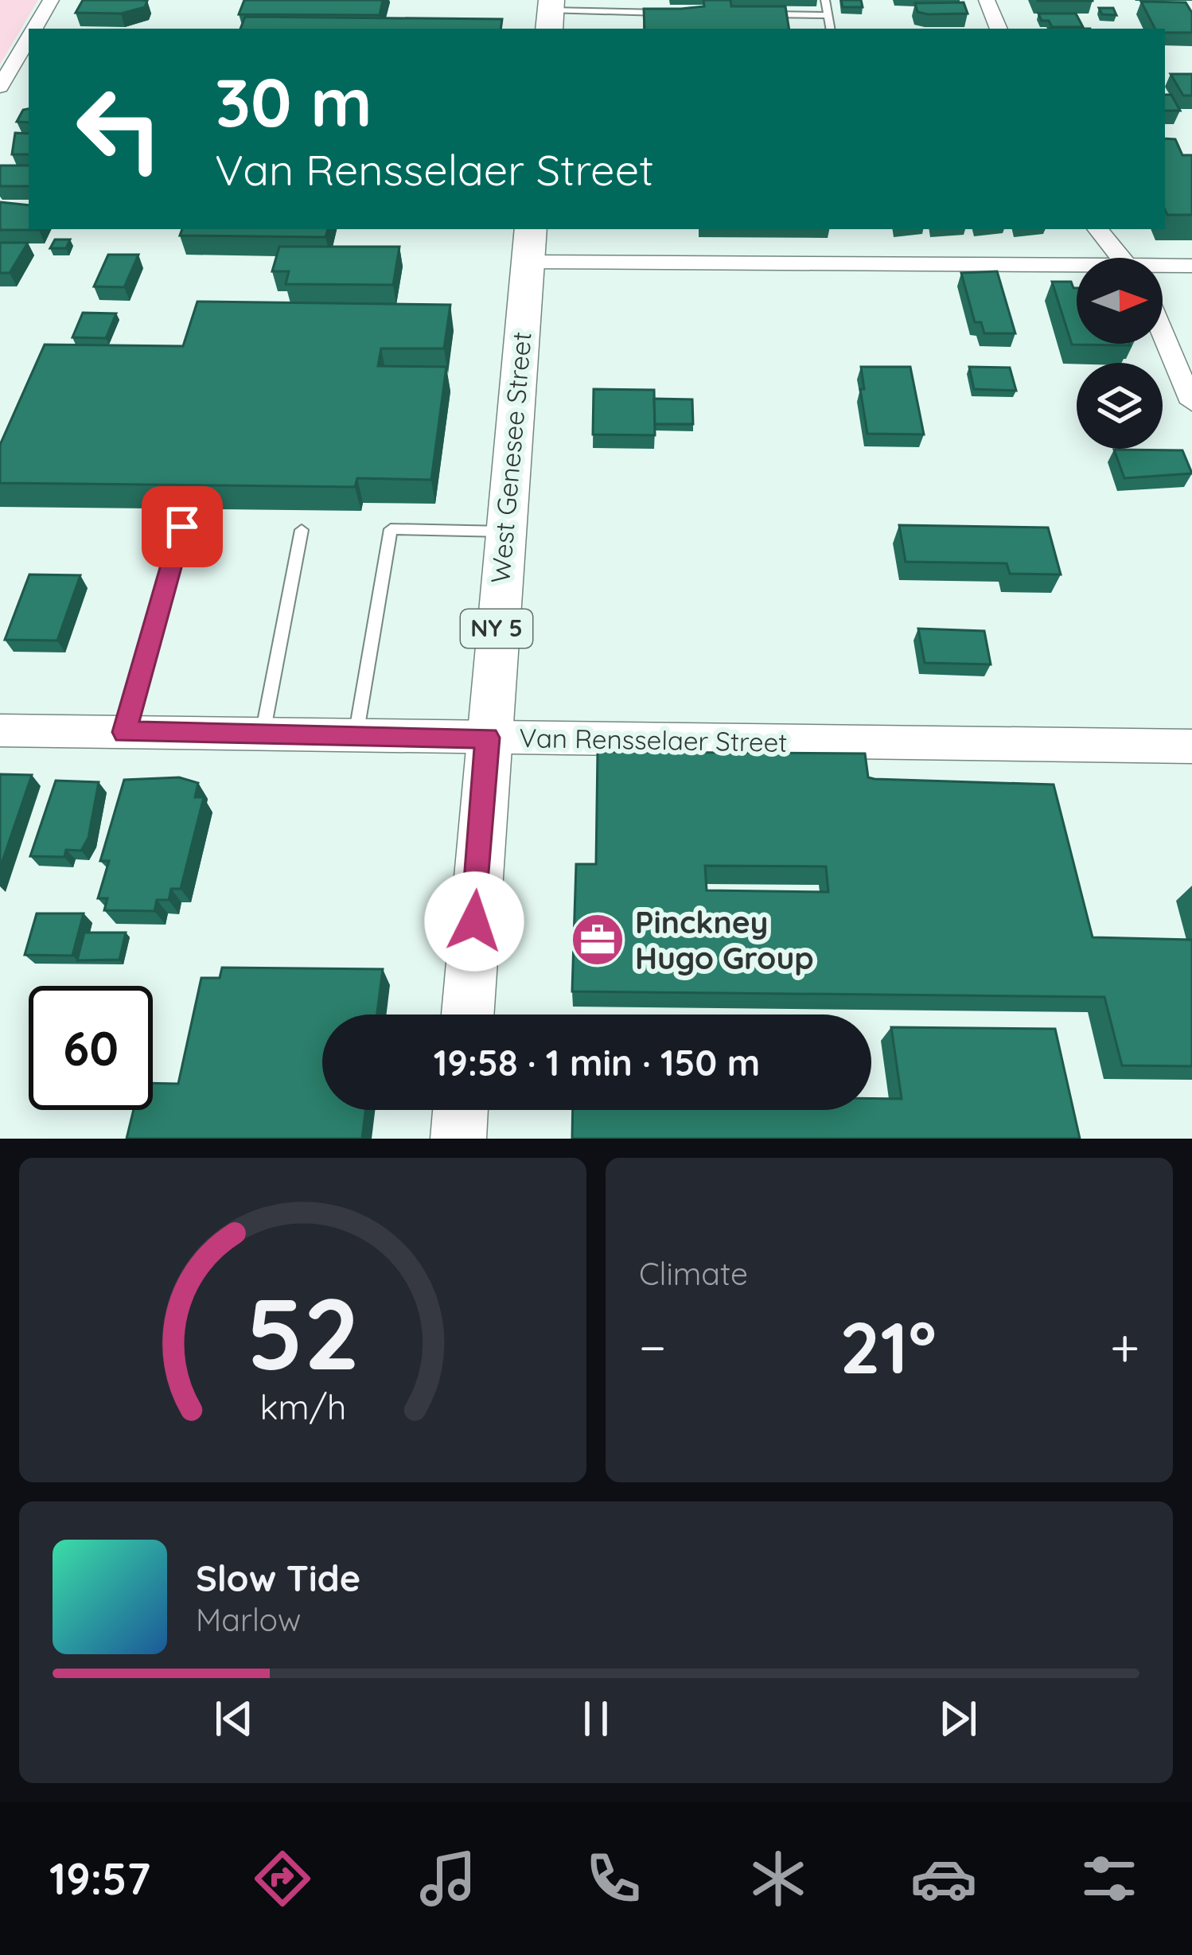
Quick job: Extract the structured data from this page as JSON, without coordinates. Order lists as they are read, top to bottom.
{
  "streets": {
    "main road": ["West Genesee Street", "NY 5"],
    "street": ["Van Rensselaer Street"]
  },
  "crossings": [
    ["West Genesee Street", "Van Rensselaer Street"]
  ],
  "places": {
    "office": ["Pinckney Hugo Group"]
  },
  "north": "right",
  "page": {
    "turn": ["30 m", "Van Rensselaer Street"],
    "limit": "60",
    "trip": "19:58 · 1 min · 150 m",
    "tile": "Climate",
    "heat": ["−", "21°", "+"],
    "song": ["Slow Tide", "Marlow"],
    "tabs": "19:57",
    "gauge": ["52", "km/h"]
  }
}
